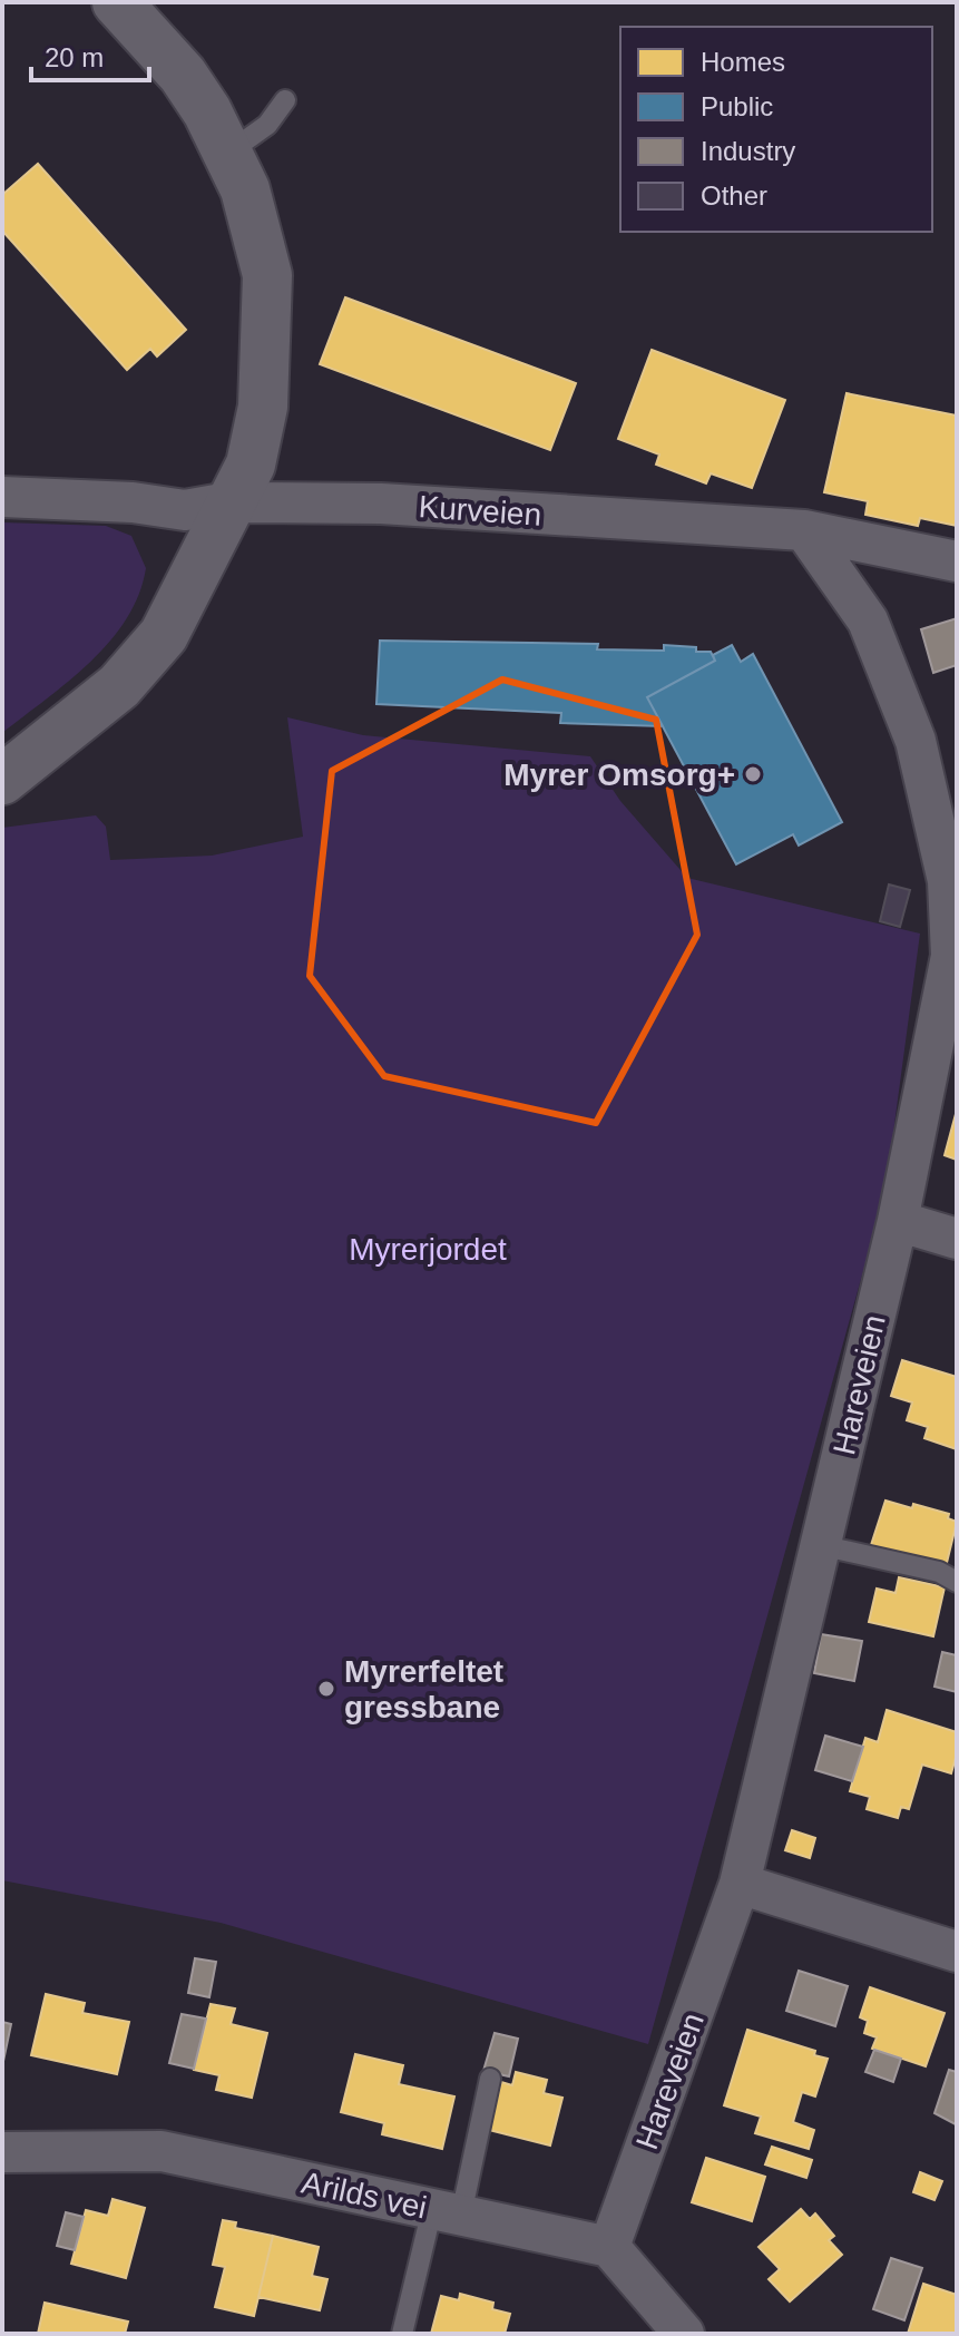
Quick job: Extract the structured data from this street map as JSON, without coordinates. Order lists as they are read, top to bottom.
{
  "streets": {
    "street": ["Kurveien", "Hareveien", "Arilds vei"]
  },
  "crossings": [
    ["Kurveien", "Hareveien"],
    ["Hareveien", "Arilds vei"]
  ],
  "parks": ["Myrerjordet"],
  "places": ["Myrer Omsorg+", "Myrerfeltet gressbane"],
  "legend": [
    "Homes",
    "Public",
    "Industry",
    "Other"
  ],
  "scale_bar": "20 m"
}
